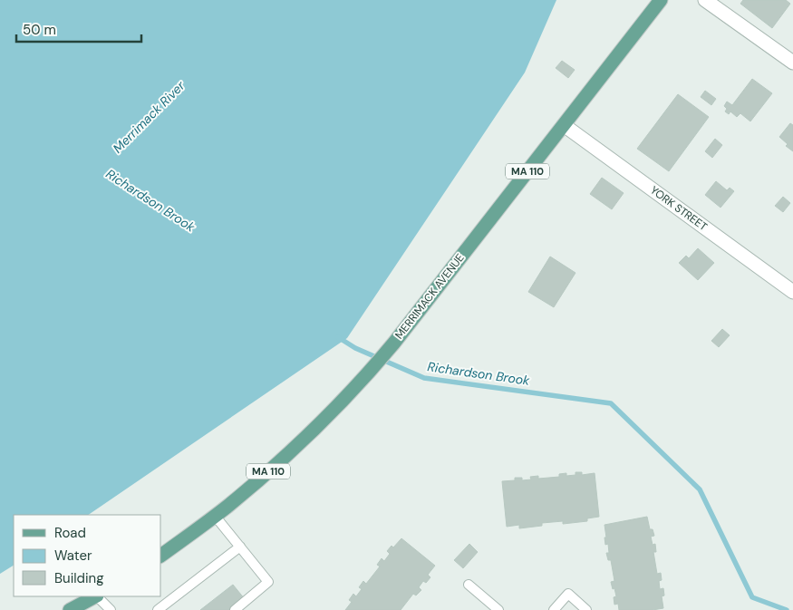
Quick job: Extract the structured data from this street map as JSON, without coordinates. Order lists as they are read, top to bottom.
{
  "streets": {
    "main road": ["MA 110", "MERRIMACK AVENUE"],
    "street": ["YORK STREET"]
  },
  "crossings": [
    ["YORK STREET", "MERRIMACK AVENUE"]
  ],
  "water": ["Merrimack River", "Richardson Brook"],
  "legend": ["Road", "Water", "Building"],
  "scale_bar": "50 m"
}
